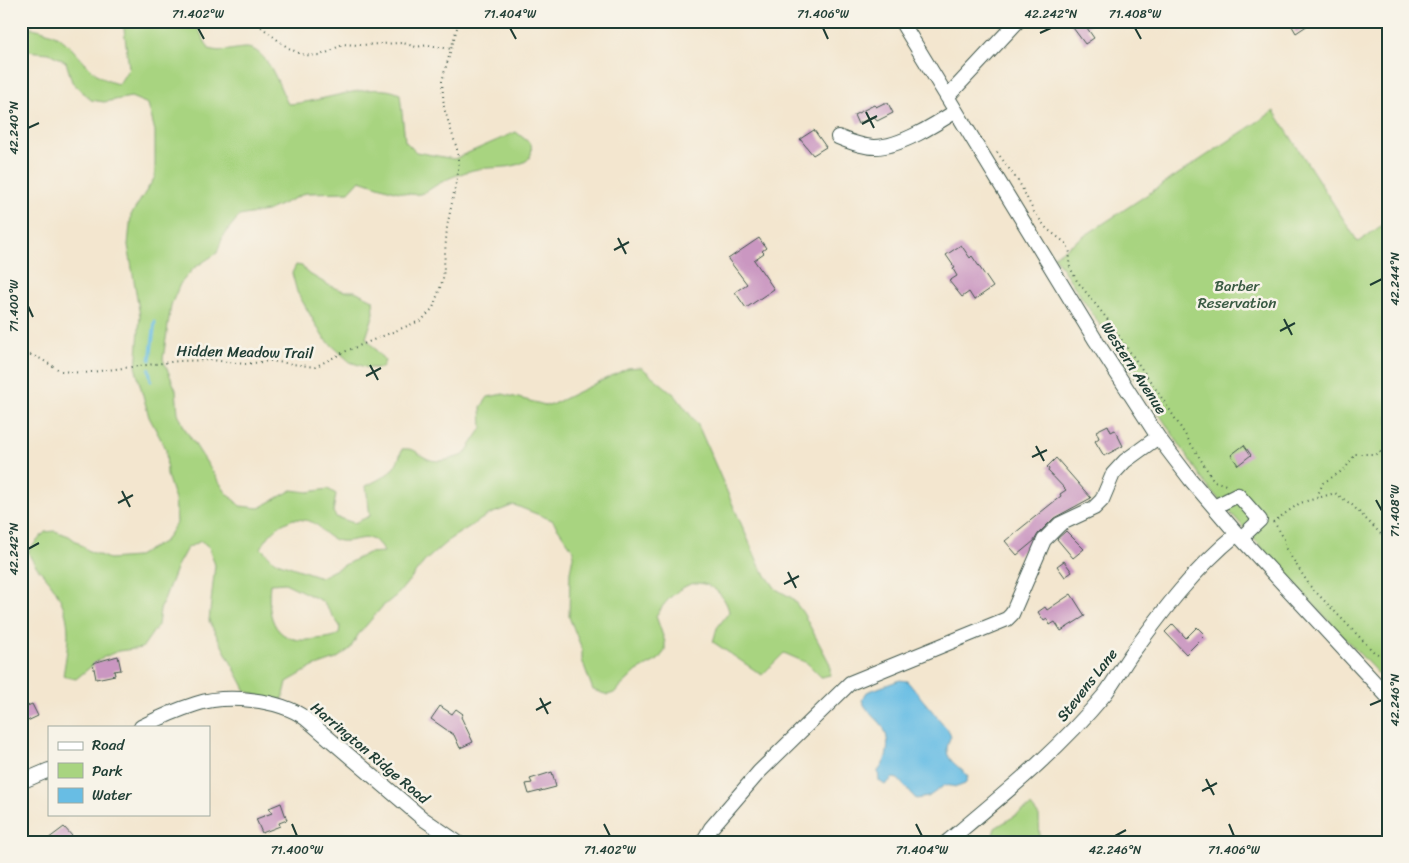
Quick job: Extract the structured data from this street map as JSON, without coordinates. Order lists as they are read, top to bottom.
{
  "streets": {
    "street": ["Western Avenue", "Stevens Lane", "Harrington Ridge Road"],
    "path": ["Hidden Meadow Trail"]
  },
  "crossings": [
    ["Western Avenue", "Stevens Lane"]
  ],
  "parks": ["Barber Reservation"],
  "legend": ["Road", "Park", "Water"],
  "coordinates": [
    "71.402°W",
    "71.404°W",
    "71.406°W",
    "42.242°N",
    "71.408°W",
    "42.240°N",
    "42.244°N",
    "71.400°W",
    "42.246°N"
  ]
}
